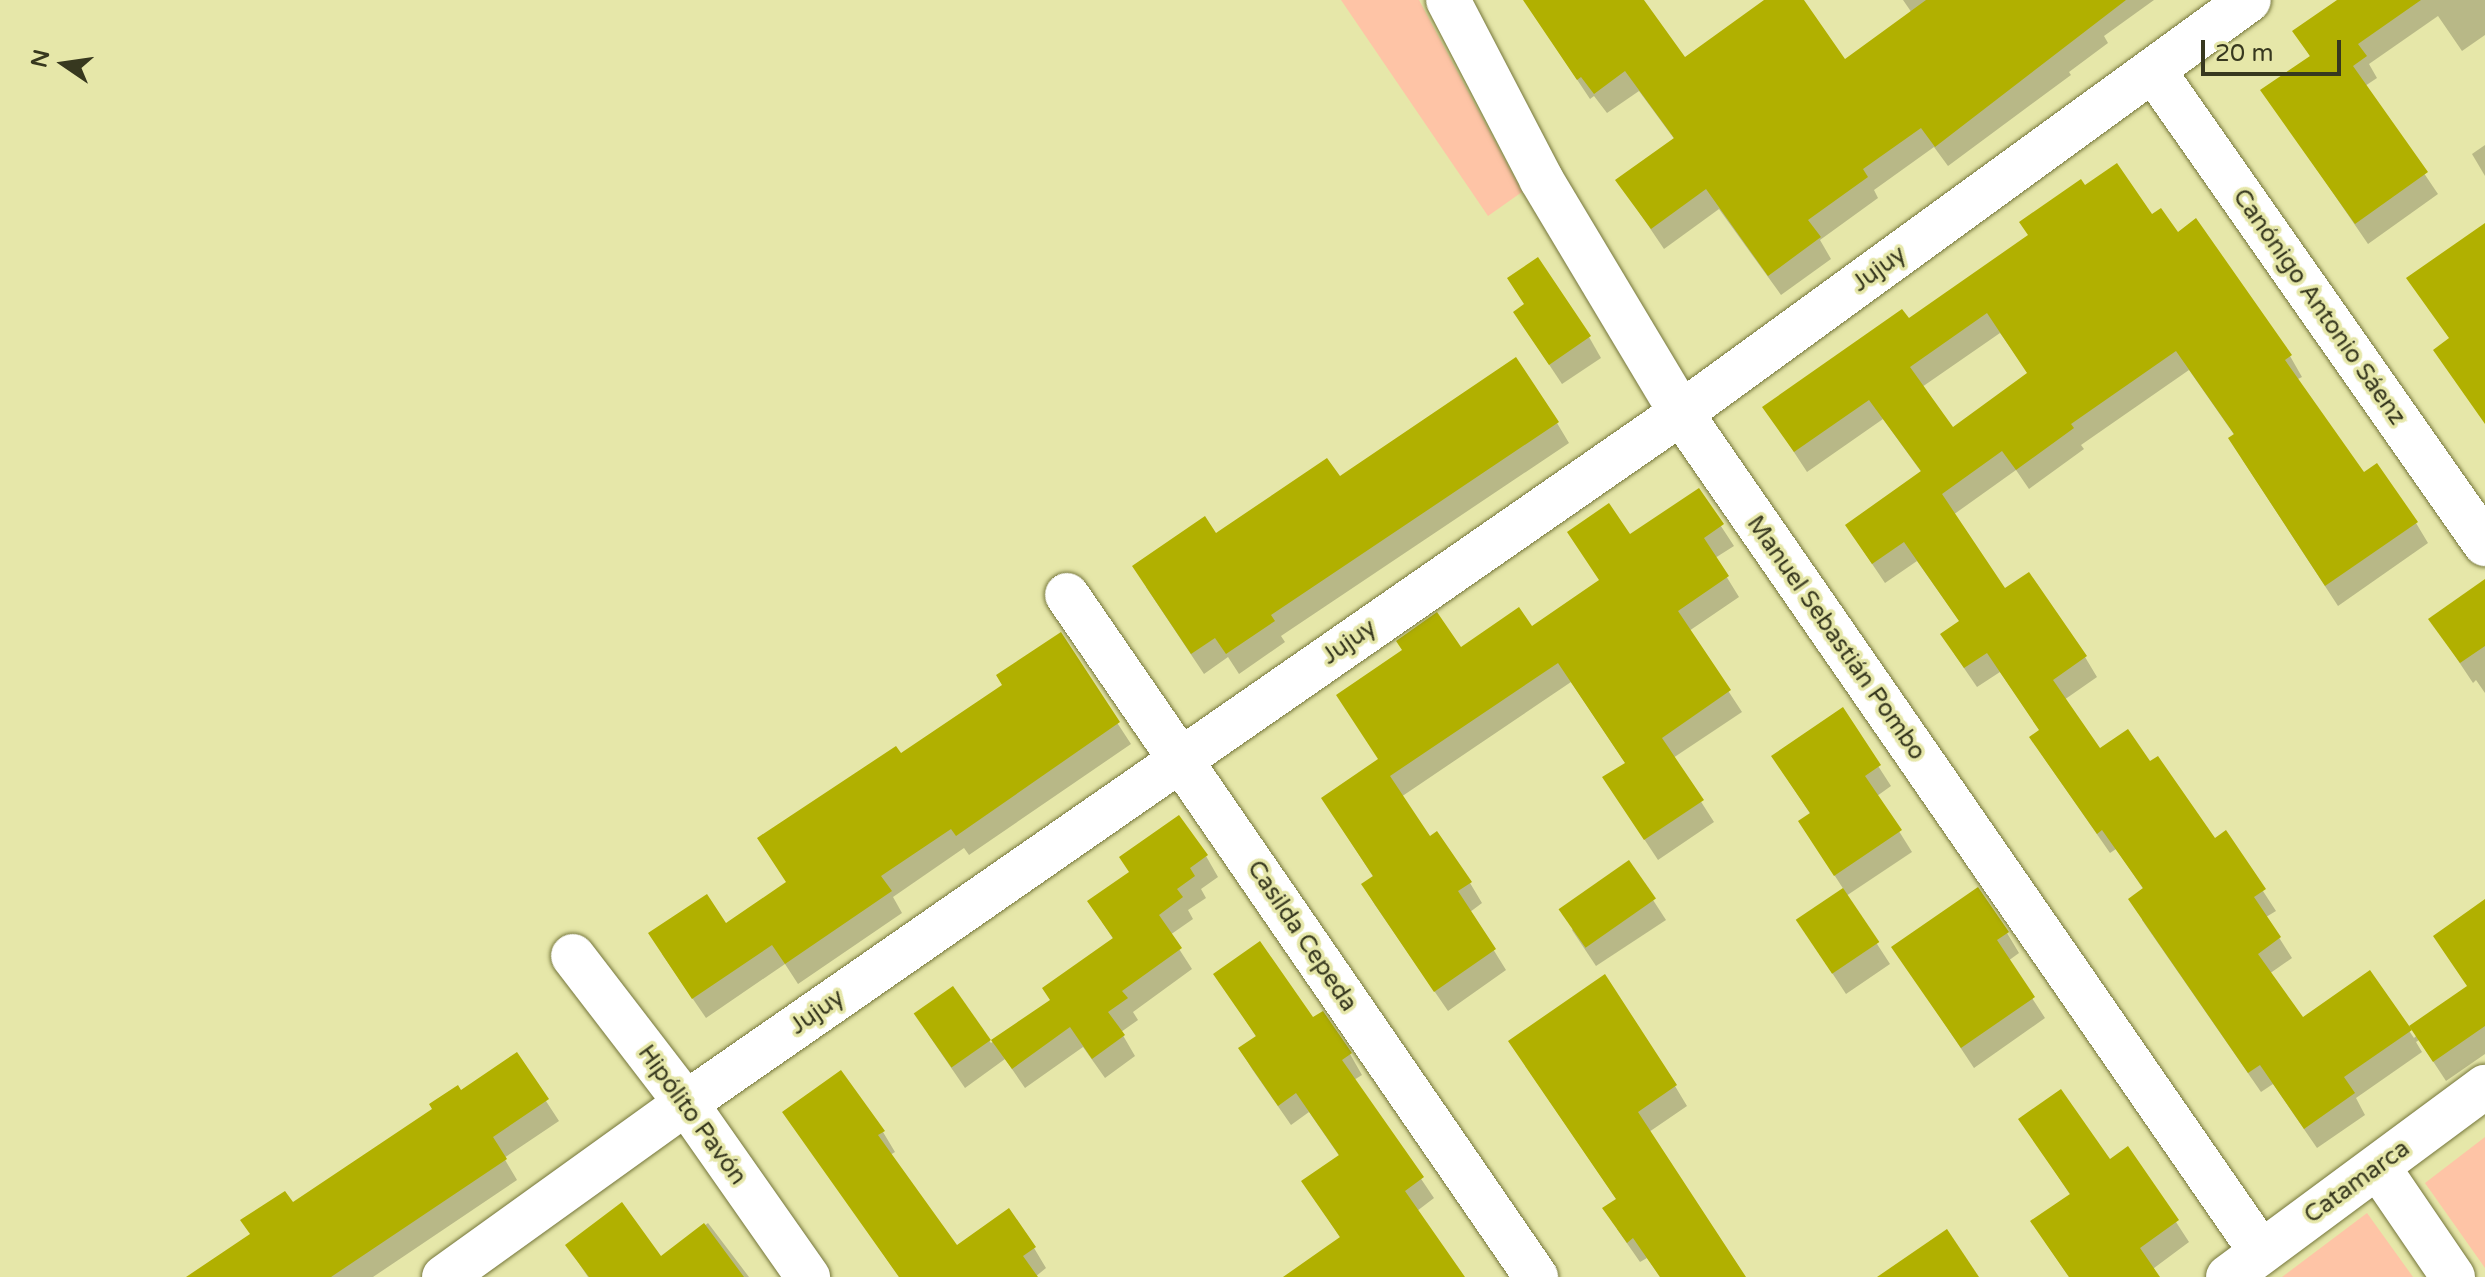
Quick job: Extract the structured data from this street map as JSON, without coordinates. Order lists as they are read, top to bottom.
{
  "streets": {
    "street": [
      "Jujuy",
      "Canónigo Antonio Sáenz",
      "Manuel Sebastián Pombo",
      "Casilda Cepeda",
      "Hipólito Pavón",
      "Catamarca"
    ]
  },
  "crossings": [
    ["Jujuy", "Canónigo Antonio Sáenz"],
    ["Jujuy", "Manuel Sebastián Pombo"],
    ["Jujuy", "Casilda Cepeda"],
    ["Jujuy", "Hipólito Pavón"],
    ["Manuel Sebastián Pombo", "Catamarca"]
  ],
  "scale_bar": "20 m",
  "north": "left"
}
